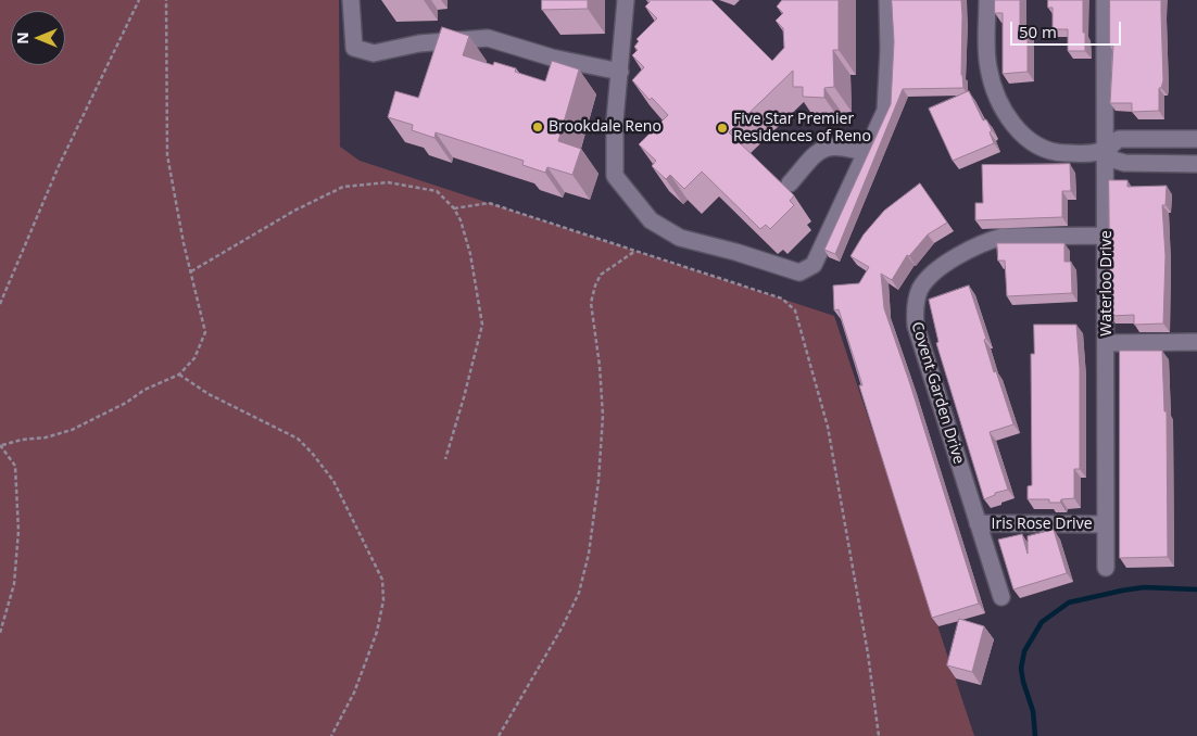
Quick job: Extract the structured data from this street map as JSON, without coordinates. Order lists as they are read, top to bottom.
{
  "streets": {
    "street": ["Waterloo Drive", "Covent Garden Drive", "Iris Rose Drive"]
  },
  "crossings": [
    ["Waterloo Drive", "Covent Garden Drive"],
    ["Waterloo Drive", "Iris Rose Drive"],
    ["Covent Garden Drive", "Iris Rose Drive"]
  ],
  "places": ["Brookdale Reno", "Five Star Premier Residences of Reno"],
  "scale_bar": "50 m",
  "north": "left"
}
